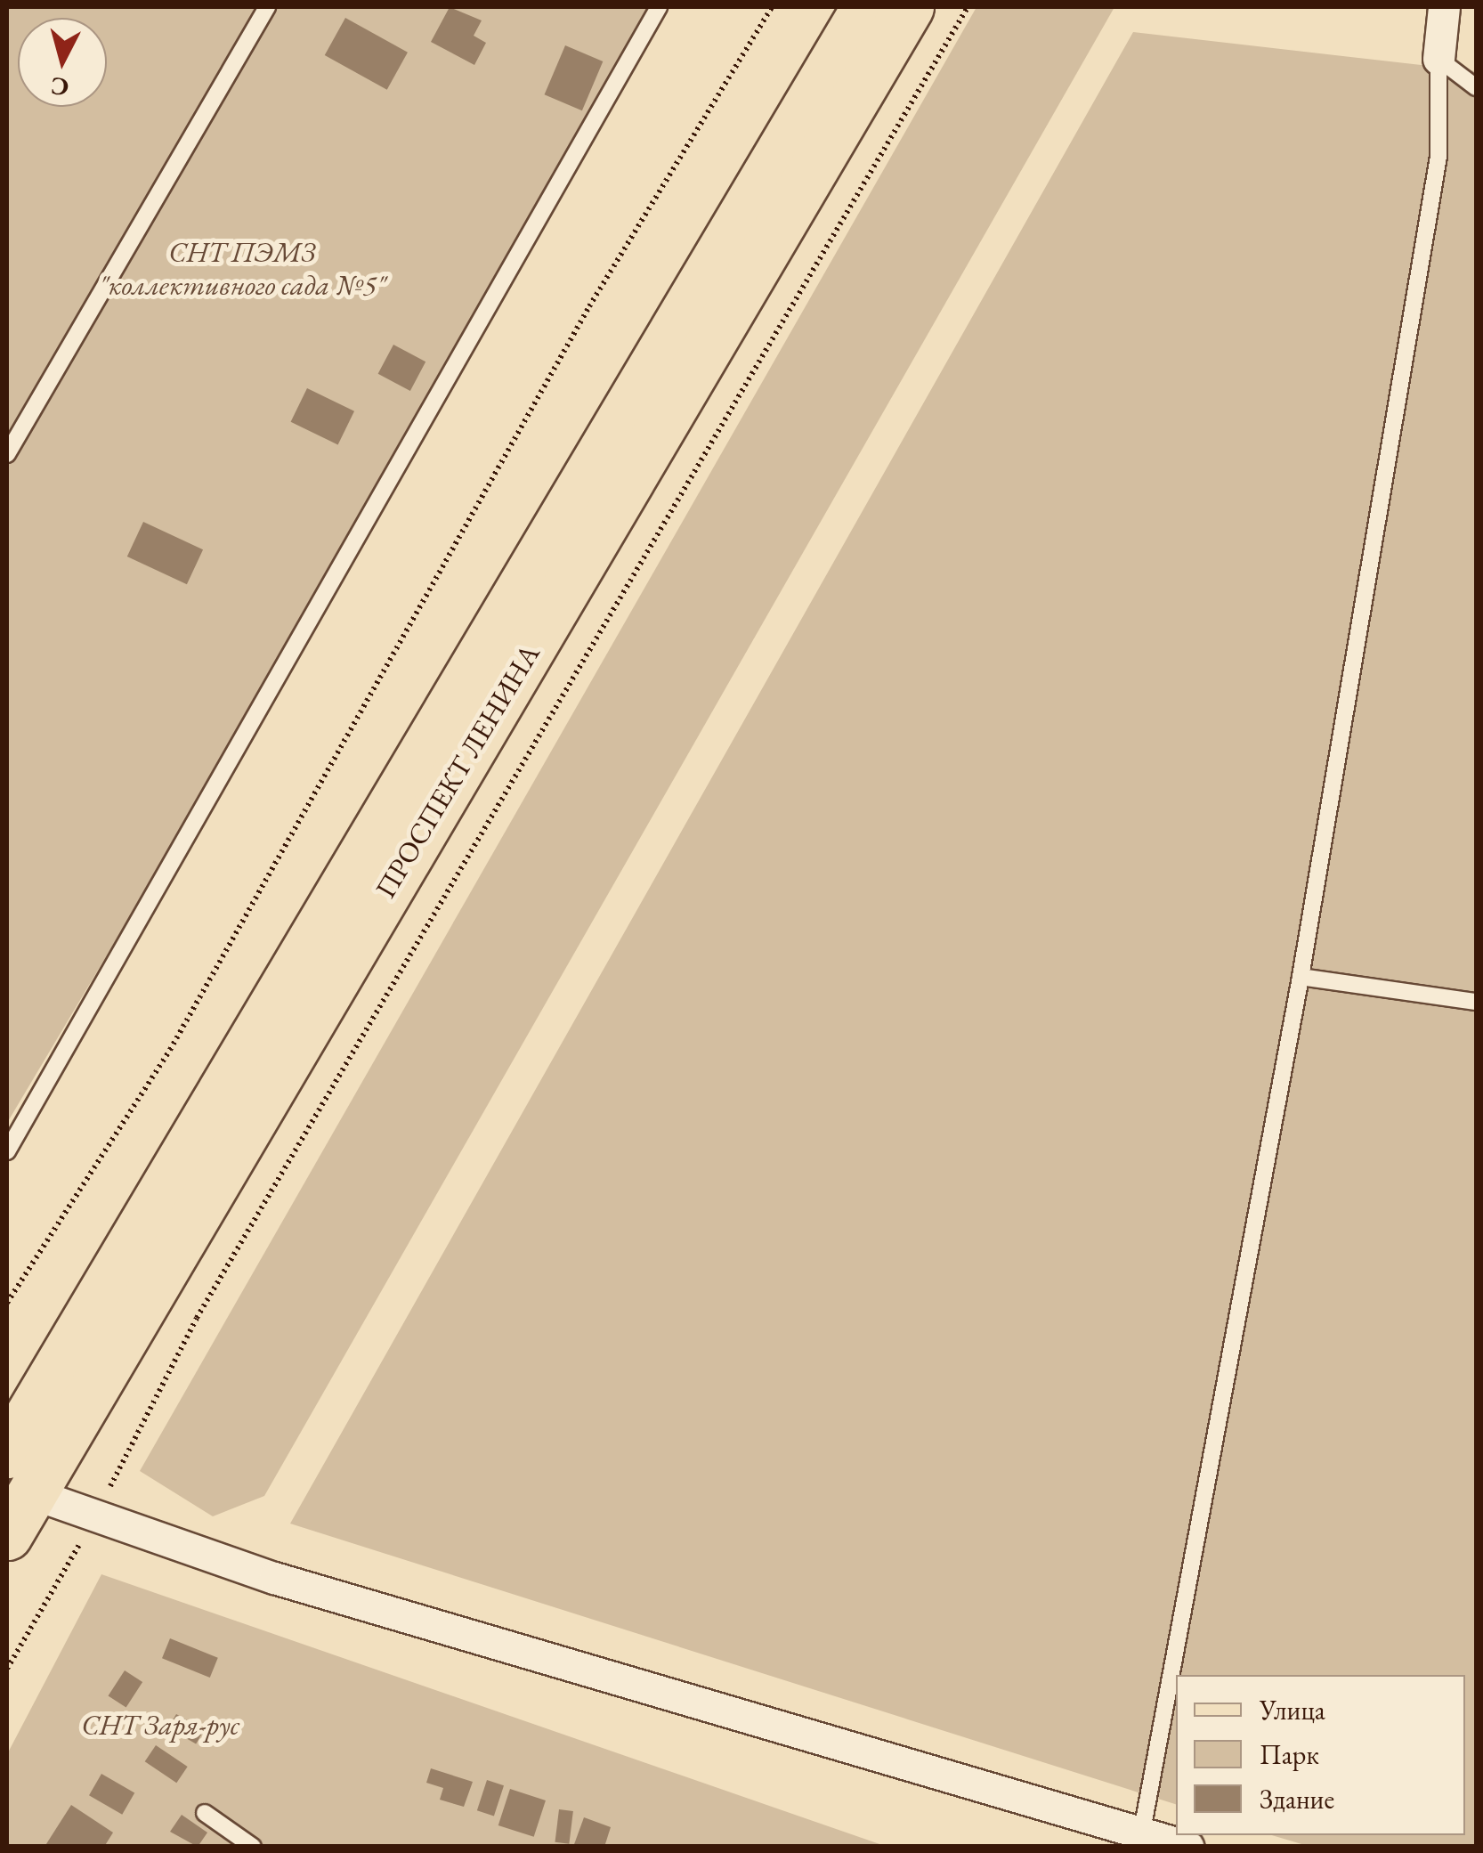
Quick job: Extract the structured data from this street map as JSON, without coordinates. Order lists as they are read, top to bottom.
{
  "streets": {
    "main road": ["ПРОСПЕКТ ЛЕНИНА"]
  },
  "parks": ["СНТ ПЭМЗ \"коллективного сада №5\"", "СНТ Заря-рус"],
  "legend": ["Улица", "Парк", "Здание"],
  "north": "bottom"
}
